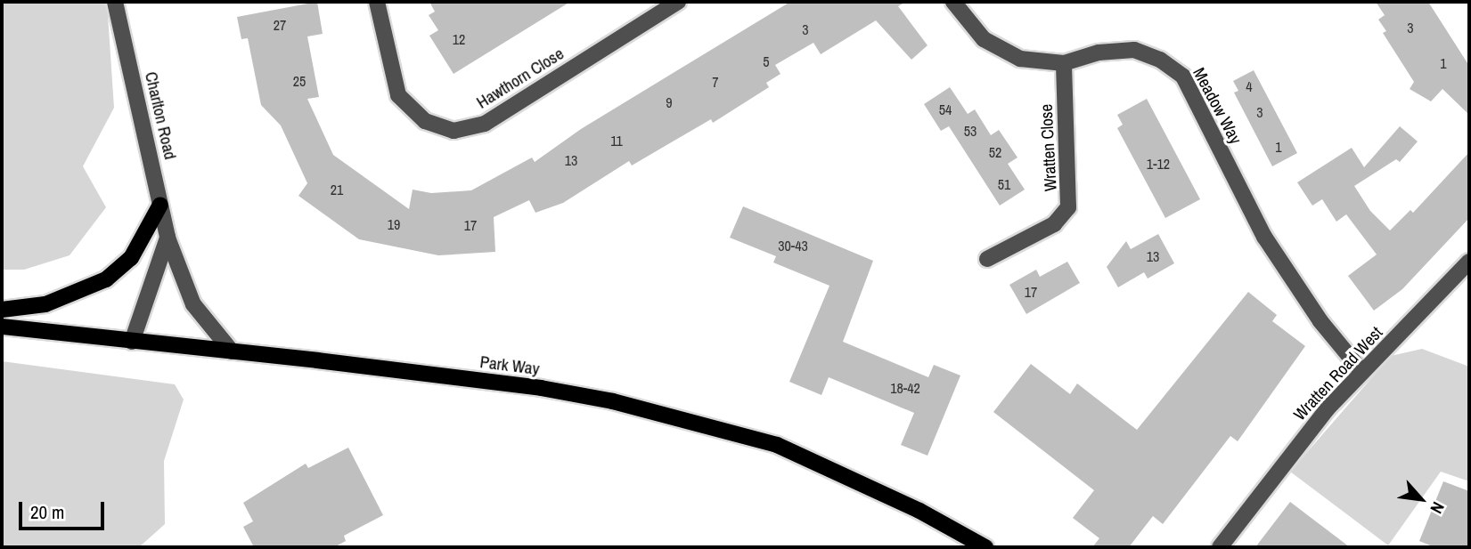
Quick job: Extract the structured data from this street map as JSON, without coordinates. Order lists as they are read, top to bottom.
{
  "streets": {
    "main road": ["Park Way"],
    "street": [
      "Hawthorn Close",
      "Meadow Way",
      "Charlton Road",
      "Wratten Close",
      "Wratten Road West"
    ]
  },
  "crossings": [
    ["Meadow Way", "Wratten Close"],
    ["Meadow Way", "Wratten Road West"],
    ["Charlton Road", "Park Way"]
  ],
  "house_numbers": [
    "27",
    "3",
    "3",
    "12",
    "5",
    "1",
    "25",
    "7",
    "4",
    "9",
    "54",
    "3",
    "53",
    "11",
    "1",
    "52",
    "13",
    "1-12",
    "51",
    "21",
    "19",
    "17",
    "30-43",
    "13",
    "17",
    "18-42"
  ],
  "scale_bar": "20 m",
  "north": "bottom right"
}
